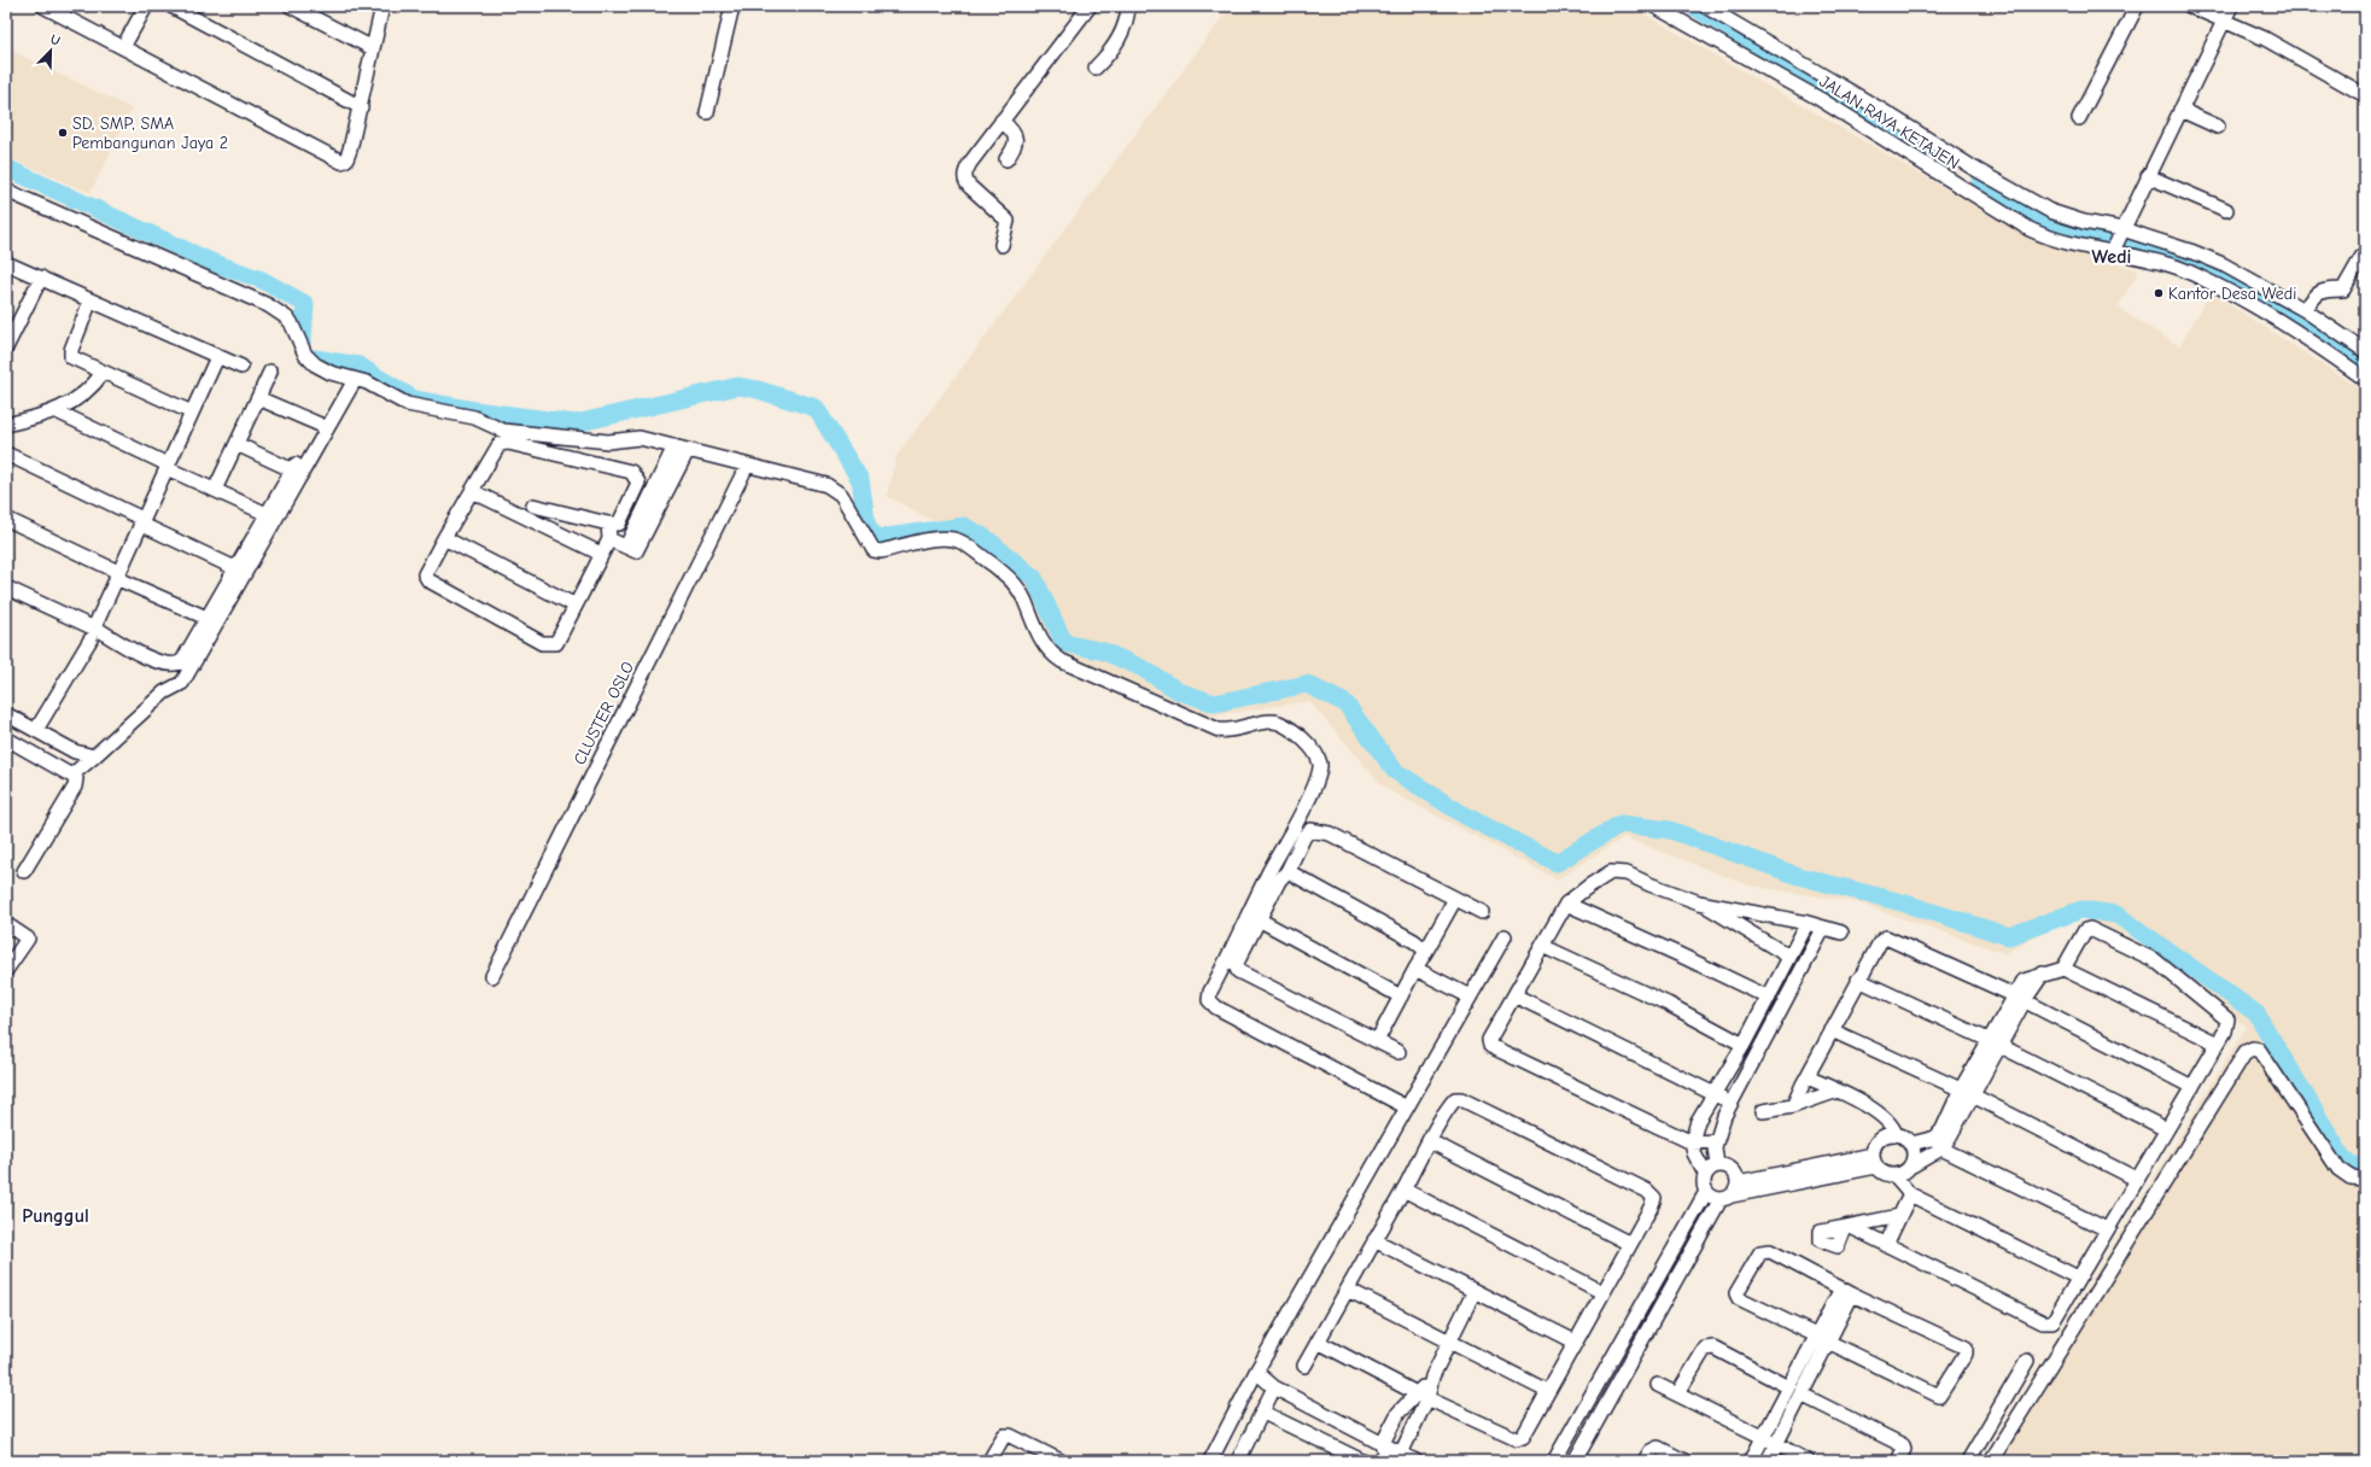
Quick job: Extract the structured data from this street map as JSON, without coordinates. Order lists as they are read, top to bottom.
{
  "streets": {
    "street": ["JALAN RAYA KETAJEN", "CLUSTER OSLO"]
  },
  "districts": ["Wedi", "Punggul"],
  "places": ["SD, SMP, SMA Pembangunan Jaya 2", "Kantor Desa Wedi"],
  "north": "top right"
}
